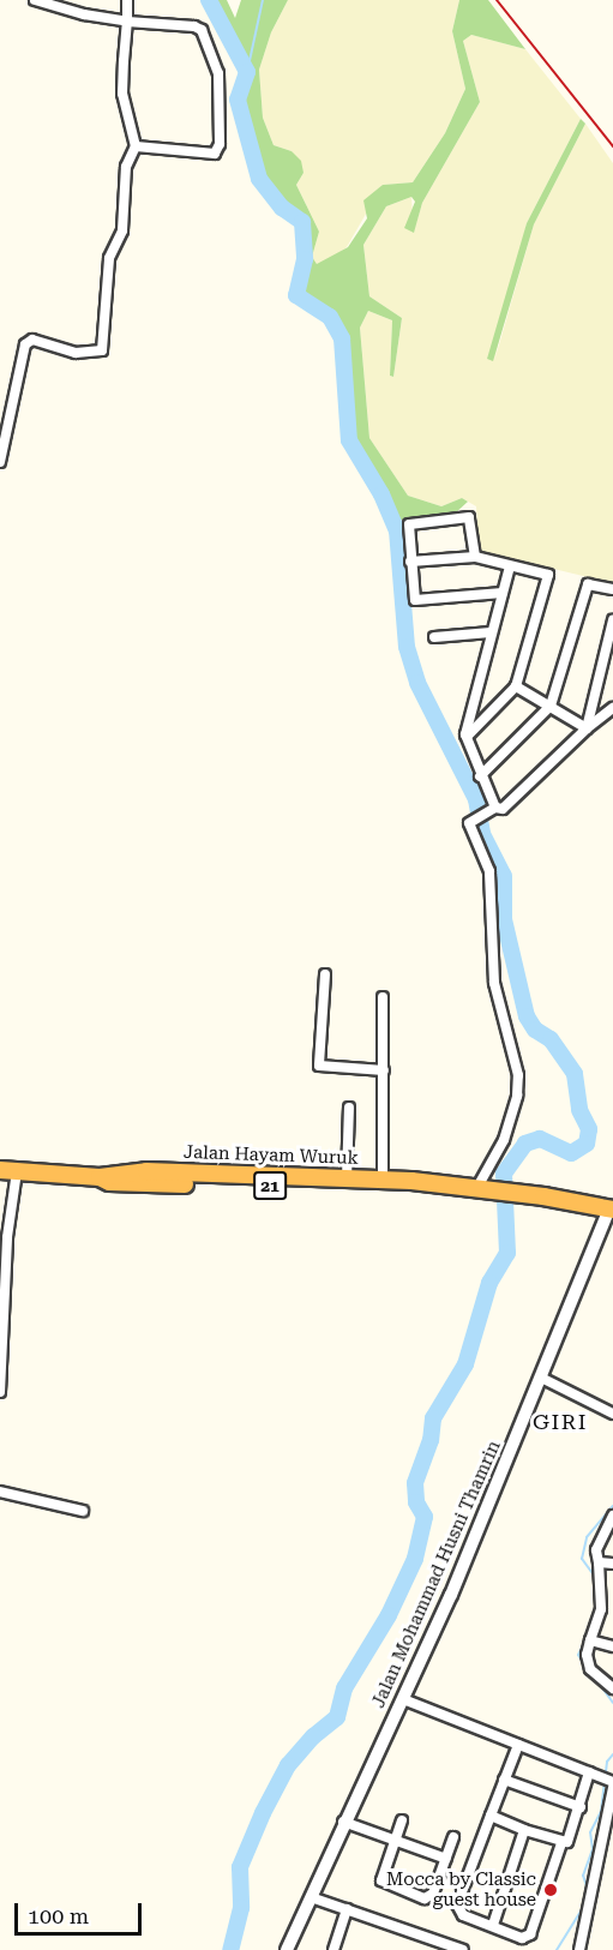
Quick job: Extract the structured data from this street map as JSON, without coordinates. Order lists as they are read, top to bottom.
{
  "streets": {
    "highway": ["Jalan Hayam Wuruk", "21"],
    "street": ["Jalan Mohammad Husni Thamrin"]
  },
  "crossings": [
    ["Jalan Hayam Wuruk", "Jalan Mohammad Husni Thamrin"]
  ],
  "districts": ["GIRI"],
  "places": ["Mocca by Classic guest house"],
  "scale_bar": "100 m"
}
